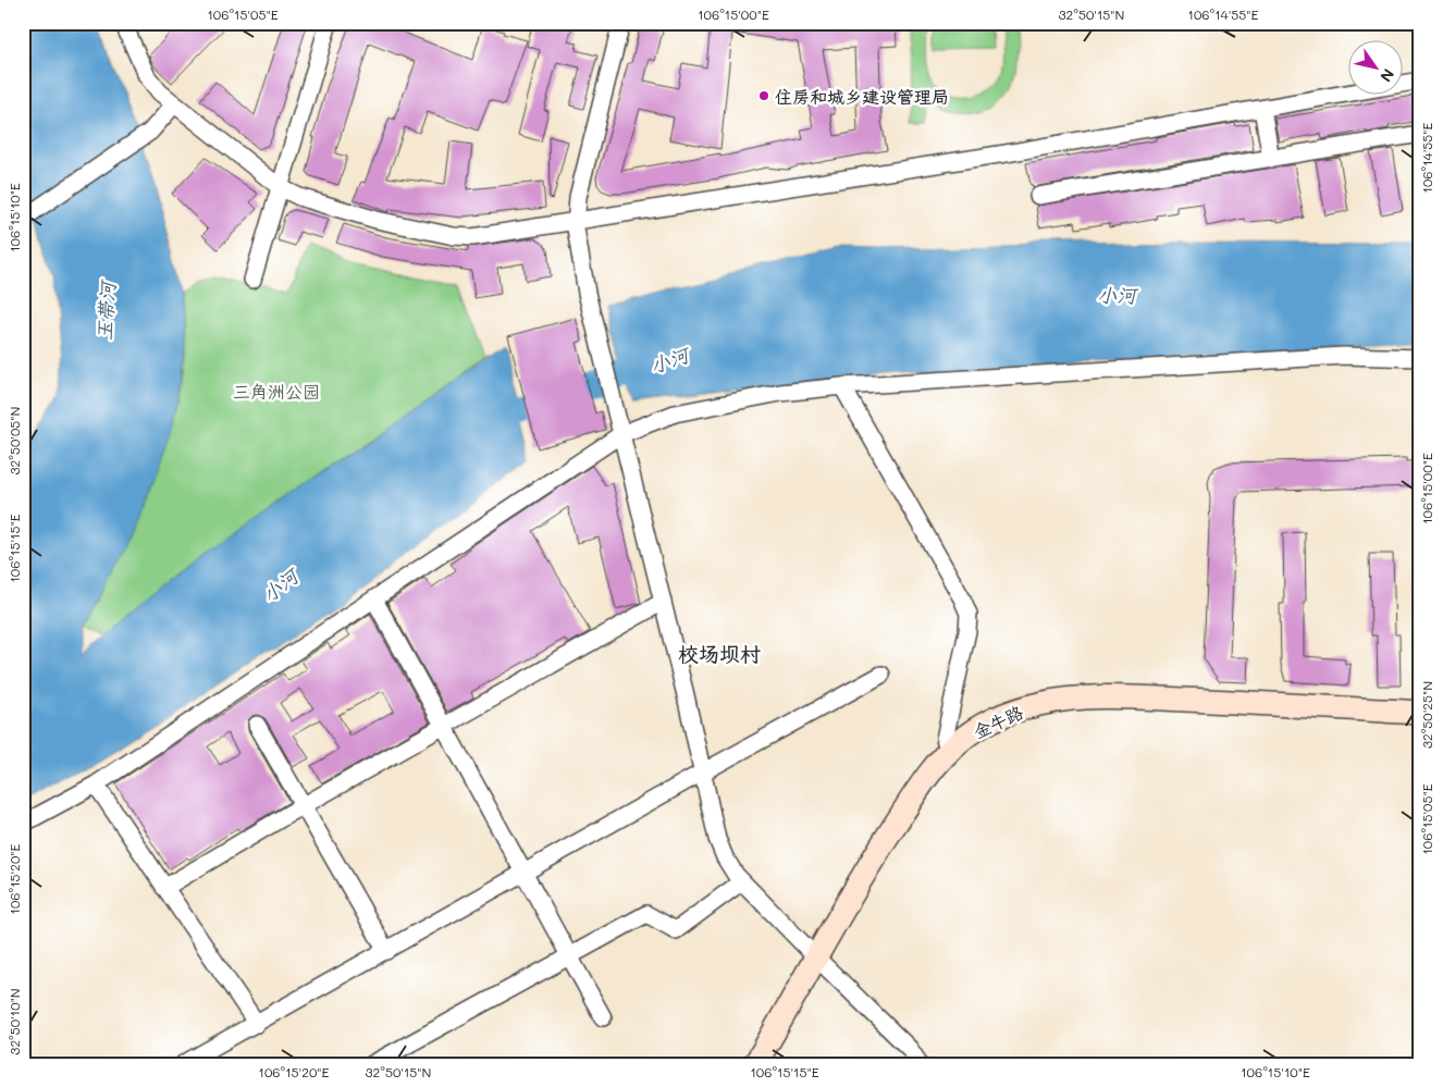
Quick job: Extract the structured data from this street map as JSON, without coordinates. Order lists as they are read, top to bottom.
{
  "streets": {
    "main road": ["金牛路"]
  },
  "districts": ["校场坝村"],
  "water": ["小河", "玉带河"],
  "parks": ["三角洲公园"],
  "places": ["住房和城乡建设管理局"],
  "north": "bottom right",
  "coordinates": [
    "106°15'05\"E",
    "106°15'00\"E",
    "32°50'15\"N",
    "106°14'55\"E",
    "106°15'10\"E",
    "32°50'05\"N",
    "106°15'15\"E",
    "32°50'25\"N",
    "106°15'20\"E",
    "32°50'10\"N"
  ]
}
